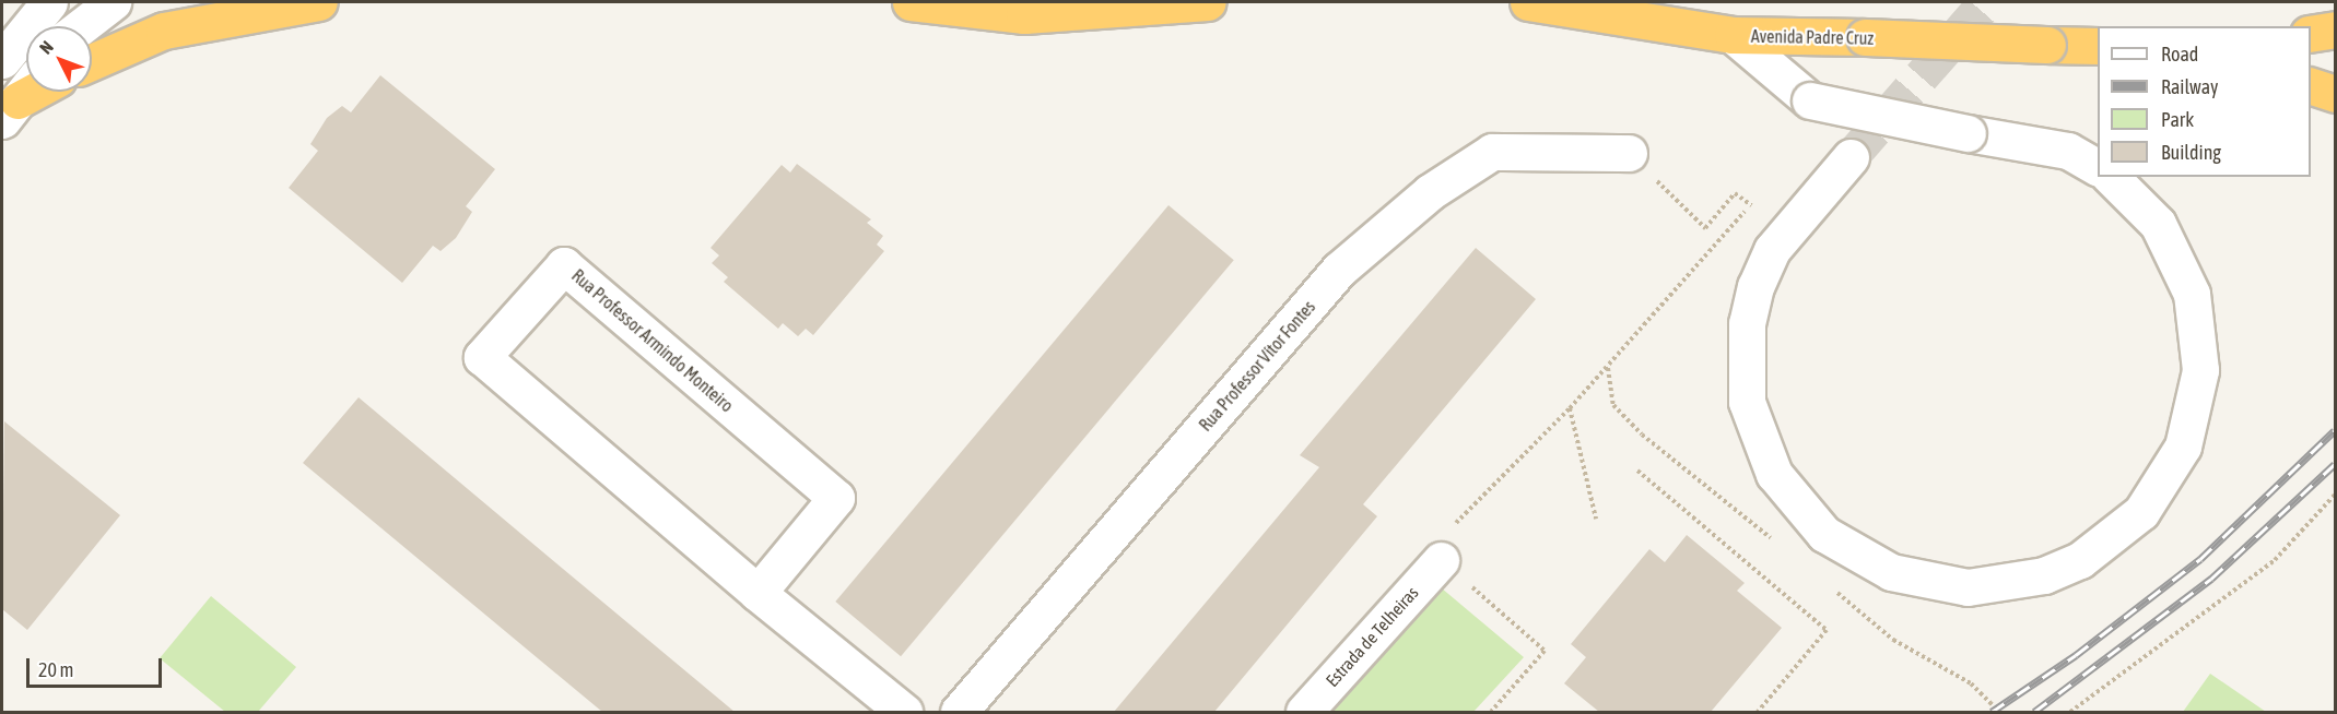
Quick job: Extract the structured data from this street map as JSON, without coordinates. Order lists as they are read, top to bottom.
{
  "streets": {
    "highway": ["Avenida Padre Cruz"],
    "street": ["Rua Professor Armindo Monteiro", "Rua Professor Vítor Fontes", "Estrada de Telheiras"]
  },
  "legend": [
    "Road",
    "Railway",
    "Park",
    "Building"
  ],
  "scale_bar": "20 m",
  "north": "top left"
}
